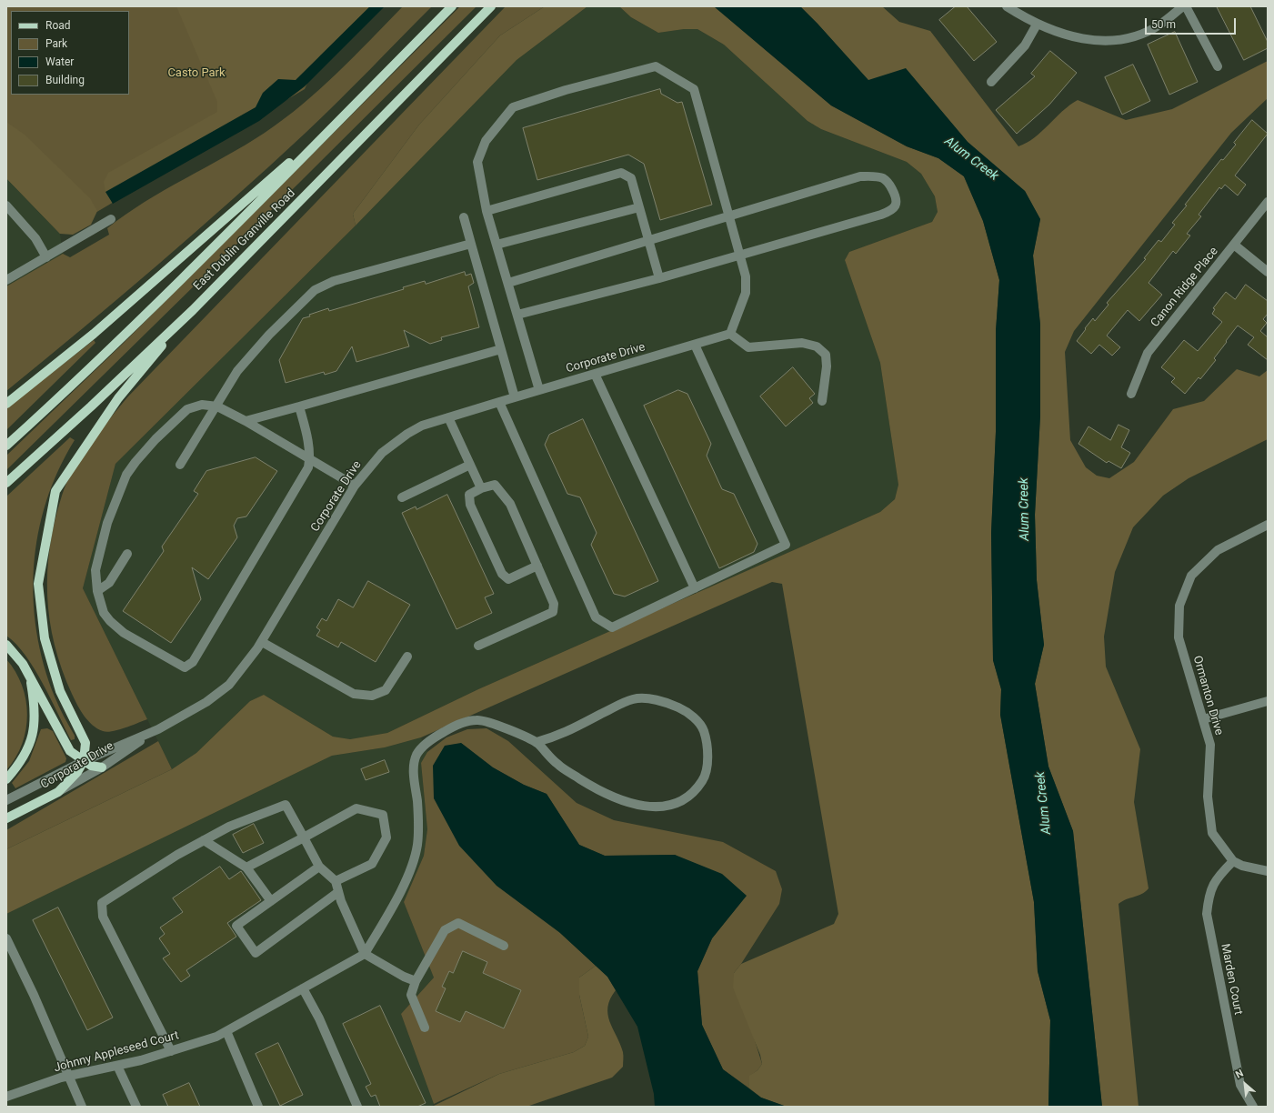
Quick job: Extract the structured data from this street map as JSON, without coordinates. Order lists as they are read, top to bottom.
{
  "streets": {
    "main road": ["East Dublin Granville Road", "Corporate Drive"],
    "street": [
      "Canon Ridge Place",
      "Ormanton Drive",
      "Marden Court",
      "Johnny Appleseed Court"
    ]
  },
  "crossings": [
    ["Ormanton Drive", "Marden Court"]
  ],
  "water": ["Alum Creek"],
  "parks": ["Casto Park"],
  "legend": [
    "Road",
    "Park",
    "Water",
    "Building"
  ],
  "scale_bar": "50 m",
  "north": "top left"
}
